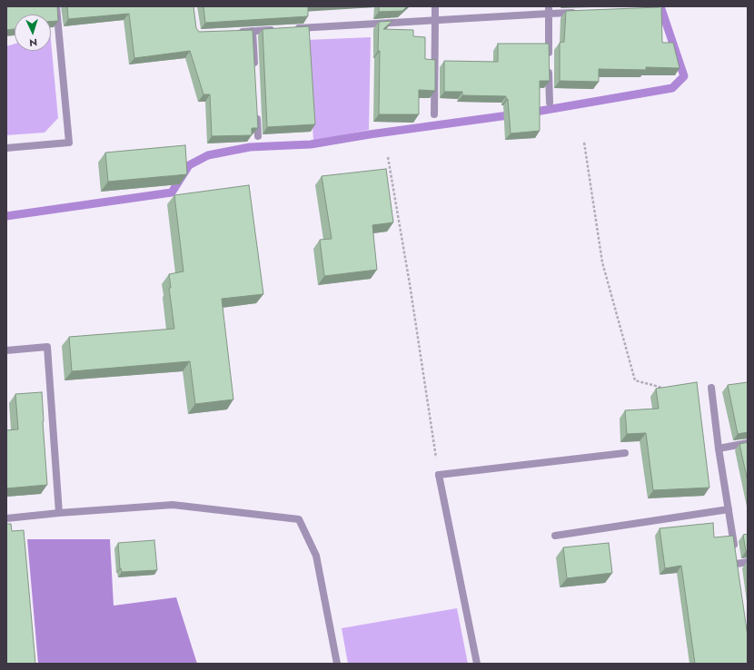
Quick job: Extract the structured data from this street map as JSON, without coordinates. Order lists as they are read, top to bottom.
{
  "north": "bottom"
}
